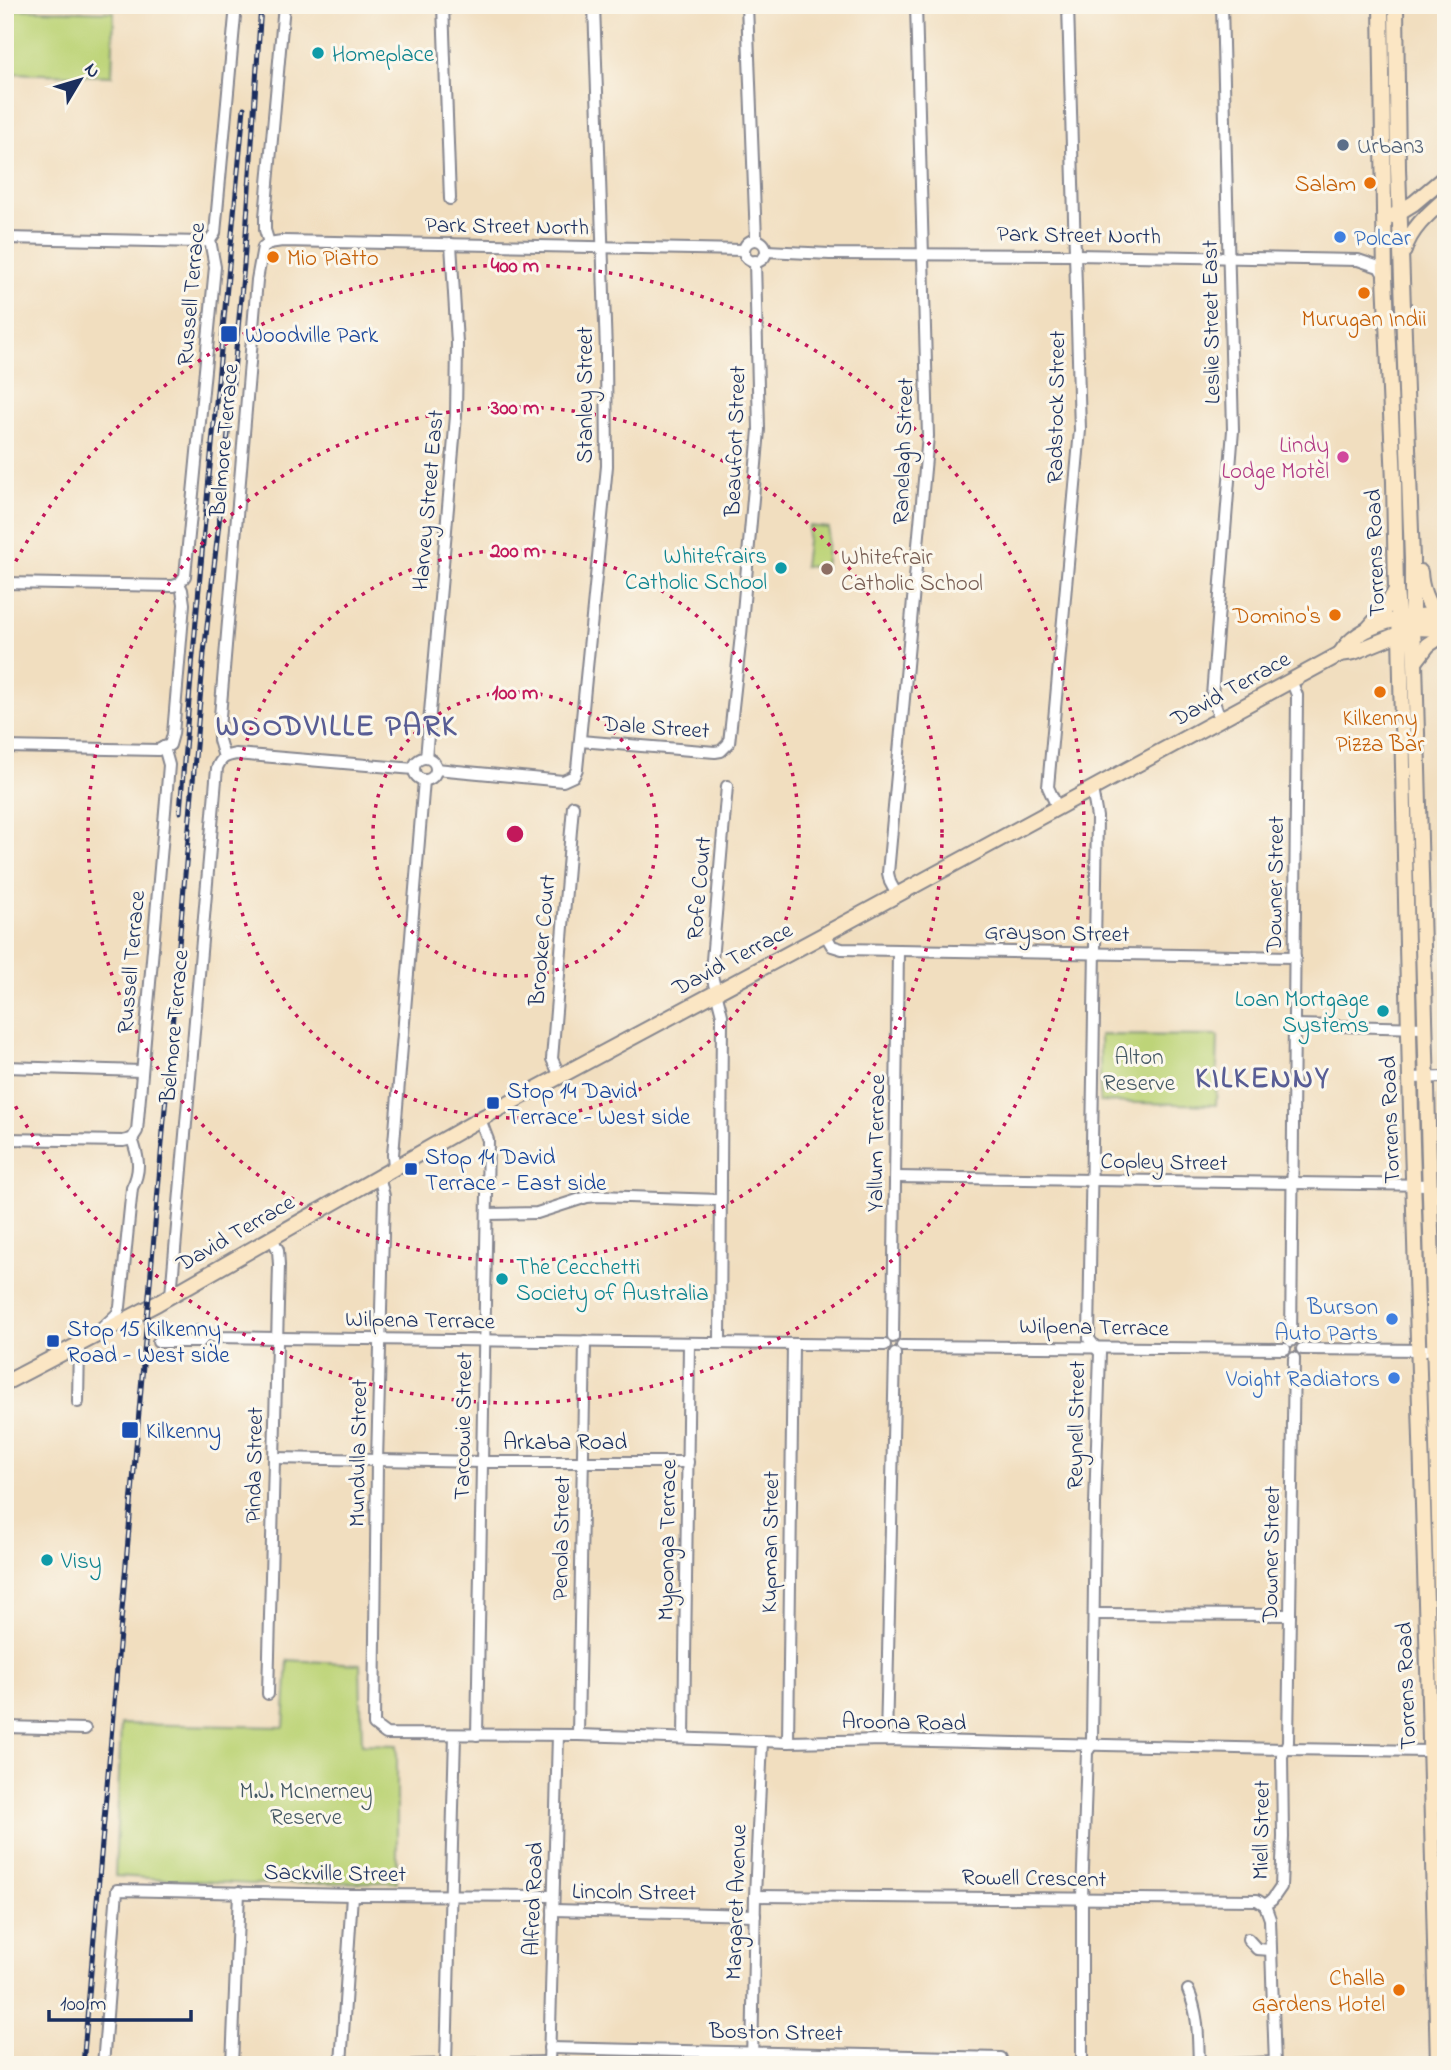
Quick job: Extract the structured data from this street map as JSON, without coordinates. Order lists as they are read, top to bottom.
{
  "streets": {
    "main road": ["Torrens Road", "David Terrace"],
    "street": [
      "Park Street North",
      "Russell Terrace",
      "Leslie Street East",
      "Stanley Street",
      "Radstock Street",
      "Belmore Terrace",
      "Beaufort Street",
      "Ranelagh Street",
      "Harvey Street East",
      "Dale Street",
      "Downer Street",
      "Rofe Court",
      "Grayson Street",
      "Brooker Court",
      "Yallum Terrace",
      "Copley Street",
      "Wilpena Terrace",
      "Reynell Street",
      "Tarcowie Street",
      "Arkaba Road",
      "Mundulla Street",
      "Pinda Street",
      "Penola Street",
      "Myponga Terrace",
      "Kupman Street",
      "Aroona Road",
      "Miell Street",
      "Sackville Street",
      "Rowell Crescent",
      "Lincoln Street",
      "Alfred Road",
      "Margaret Avenue",
      "Boston Street"
    ]
  },
  "crossings": [
    ["Park Street North", "Leslie Street East"],
    ["Park Street North", "Stanley Street"],
    ["Park Street North", "Radstock Street"],
    ["Park Street North", "Belmore Terrace"],
    ["Park Street North", "Beaufort Street"],
    ["Park Street North", "Ranelagh Street"],
    ["Park Street North", "Harvey Street East"],
    ["Park Street North", "Torrens Road"],
    ["Russell Terrace", "David Terrace"],
    ["Leslie Street East", "David Terrace"],
    ["Stanley Street", "Harvey Street East"],
    ["Stanley Street", "Dale Street"],
    ["Radstock Street", "David Terrace"],
    ["Belmore Terrace", "David Terrace"],
    ["Beaufort Street", "Dale Street"],
    ["Ranelagh Street", "David Terrace"],
    ["Torrens Road", "David Terrace"],
    ["Torrens Road", "Copley Street"],
    ["Torrens Road", "Aroona Road"],
    ["David Terrace", "Downer Street"],
    ["David Terrace", "Rofe Court"],
    ["David Terrace", "Grayson Street"],
    ["David Terrace", "Brooker Court"],
    ["David Terrace", "Reynell Street"],
    ["David Terrace", "Tarcowie Street"],
    ["David Terrace", "Mundulla Street"],
    ["David Terrace", "Pinda Street"],
    ["Downer Street", "Grayson Street"],
    ["Downer Street", "Copley Street"],
    ["Downer Street", "Wilpena Terrace"],
    ["Downer Street", "Aroona Road"],
    ["Downer Street", "Miell Street"],
    ["Grayson Street", "Yallum Terrace"],
    ["Grayson Street", "Reynell Street"],
    ["Yallum Terrace", "Copley Street"],
    ["Yallum Terrace", "Wilpena Terrace"],
    ["Copley Street", "Reynell Street"],
    ["Wilpena Terrace", "Reynell Street"],
    ["Wilpena Terrace", "Tarcowie Street"],
    ["Wilpena Terrace", "Mundulla Street"],
    ["Wilpena Terrace", "Pinda Street"],
    ["Wilpena Terrace", "Penola Street"],
    ["Wilpena Terrace", "Myponga Terrace"],
    ["Wilpena Terrace", "Kupman Street"],
    ["Reynell Street", "Aroona Road"],
    ["Reynell Street", "Rowell Crescent"],
    ["Tarcowie Street", "Arkaba Road"],
    ["Tarcowie Street", "Aroona Road"],
    ["Arkaba Road", "Mundulla Street"],
    ["Arkaba Road", "Pinda Street"],
    ["Arkaba Road", "Penola Street"],
    ["Arkaba Road", "Myponga Terrace"],
    ["Mundulla Street", "Aroona Road"],
    ["Penola Street", "Aroona Road"],
    ["Myponga Terrace", "Aroona Road"],
    ["Kupman Street", "Aroona Road"],
    ["Aroona Road", "Miell Street"],
    ["Aroona Road", "Alfred Road"],
    ["Aroona Road", "Margaret Avenue"],
    ["Miell Street", "Rowell Crescent"],
    ["Sackville Street", "Alfred Road"],
    ["Rowell Crescent", "Margaret Avenue"],
    ["Lincoln Street", "Alfred Road"],
    ["Lincoln Street", "Margaret Avenue"],
    ["Alfred Road", "Boston Street"],
    ["Margaret Avenue", "Boston Street"]
  ],
  "districts": ["WOODVILLE PARK", "KILKENNY"],
  "parks": ["Alton Reserve", "M.J. McInerney Reserve"],
  "places": {
    "other": [
      "Homeplace",
      "Urban3",
      "Salam",
      "Polcar",
      "Mio Piatto",
      "Murugan Indii",
      "Lindy Lodge Motel",
      "Whitefrairs Catholic School",
      "Whitefrair Catholic School",
      "Domino's",
      "Kilkenny Pizza Bar",
      "Loan Mortgage Systems",
      "The Cecchetti Society of Australia",
      "Burson Auto Parts",
      "Voight Radiators",
      "Visy",
      "Challa Gardens Hotel"
    ],
    "transit": [
      "Woodville Park",
      "Stop 14 David Terrace - West side",
      "Stop 14 David Terrace - East side",
      "Stop 15 Kilkenny Road - West side",
      "Kilkenny"
    ]
  },
  "scale_bar": "100 m",
  "north": "top right",
  "rings": [
    "400 m",
    "300 m",
    "200 m",
    "100 m"
  ]
}
